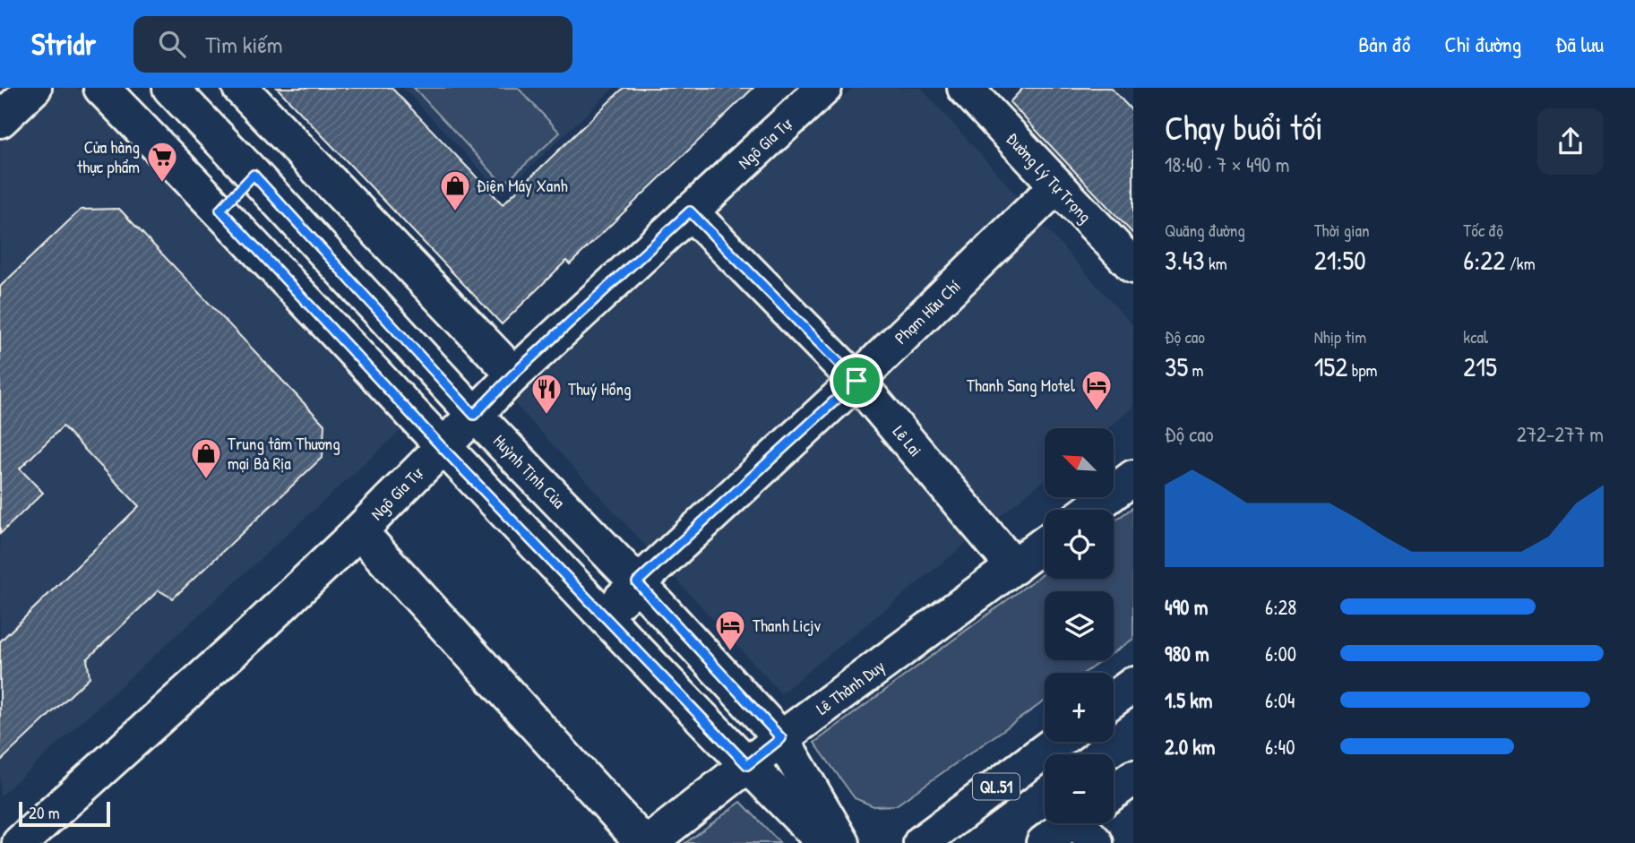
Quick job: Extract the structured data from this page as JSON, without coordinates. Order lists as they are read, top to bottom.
{
  "streets": {
    "main road": [
      "Ngô Gia Tự",
      "Đường Lý Tự Trọng",
      "Phạm Hữu Chí",
      "Lê Lai",
      "Huỳnh Tịnh Của",
      "Lê Thành Duy",
      "QL.51"
    ]
  },
  "crossings": [
    ["Ngô Gia Tự", "Lê Lai"],
    ["Ngô Gia Tự", "Huỳnh Tịnh Của"],
    ["Đường Lý Tự Trọng", "Phạm Hữu Chí"],
    ["Phạm Hữu Chí", "Lê Lai"],
    ["Phạm Hữu Chí", "Huỳnh Tịnh Của"],
    ["Lê Lai", "Lê Thành Duy"],
    ["Huỳnh Tịnh Của", "Lê Thành Duy"]
  ],
  "places": {
    "supermarket": ["Cửa hàng thực phẩm"],
    "shop": ["Điện Máy Xanh", "Trung tâm Thương mại Bà Rịa"],
    "hotel": ["Thanh Sang Motel", "Thanh Licjv"],
    "restaurant": ["Thuý Hồng"]
  },
  "scale_bar": "20 m",
  "north": "top left",
  "page": {
    "header": "Stridr",
    "search": "Tìm kiếm",
    "nav": ["Bản đồ", "Chỉ đường", "Đã lưu"],
    "heading": ["Chạy buổi tối", "18:40 · 7 × 490 m"],
    "stats": [
      ["Quãng đường", "3.43 km"],
      ["Thời gian", "21:50"],
      ["Tốc độ", "6:22 /km"],
      ["Độ cao", "35 m"],
      ["Nhịp tim", "152 bpm"],
      ["kcal", "215"]
    ],
    "chart": ["Độ cao", "272–277 m"],
    "map_buttons": ["+", "−"],
    "list": [
      {
        "name": "490 m",
        "note": "6:28"
      },
      {
        "name": "980 m",
        "note": "6:00"
      },
      {
        "name": "1.5 km",
        "note": "6:04"
      },
      {
        "name": "2.0 km",
        "note": "6:40"
      }
    ],
    "scale": "20 m"
  }
}
